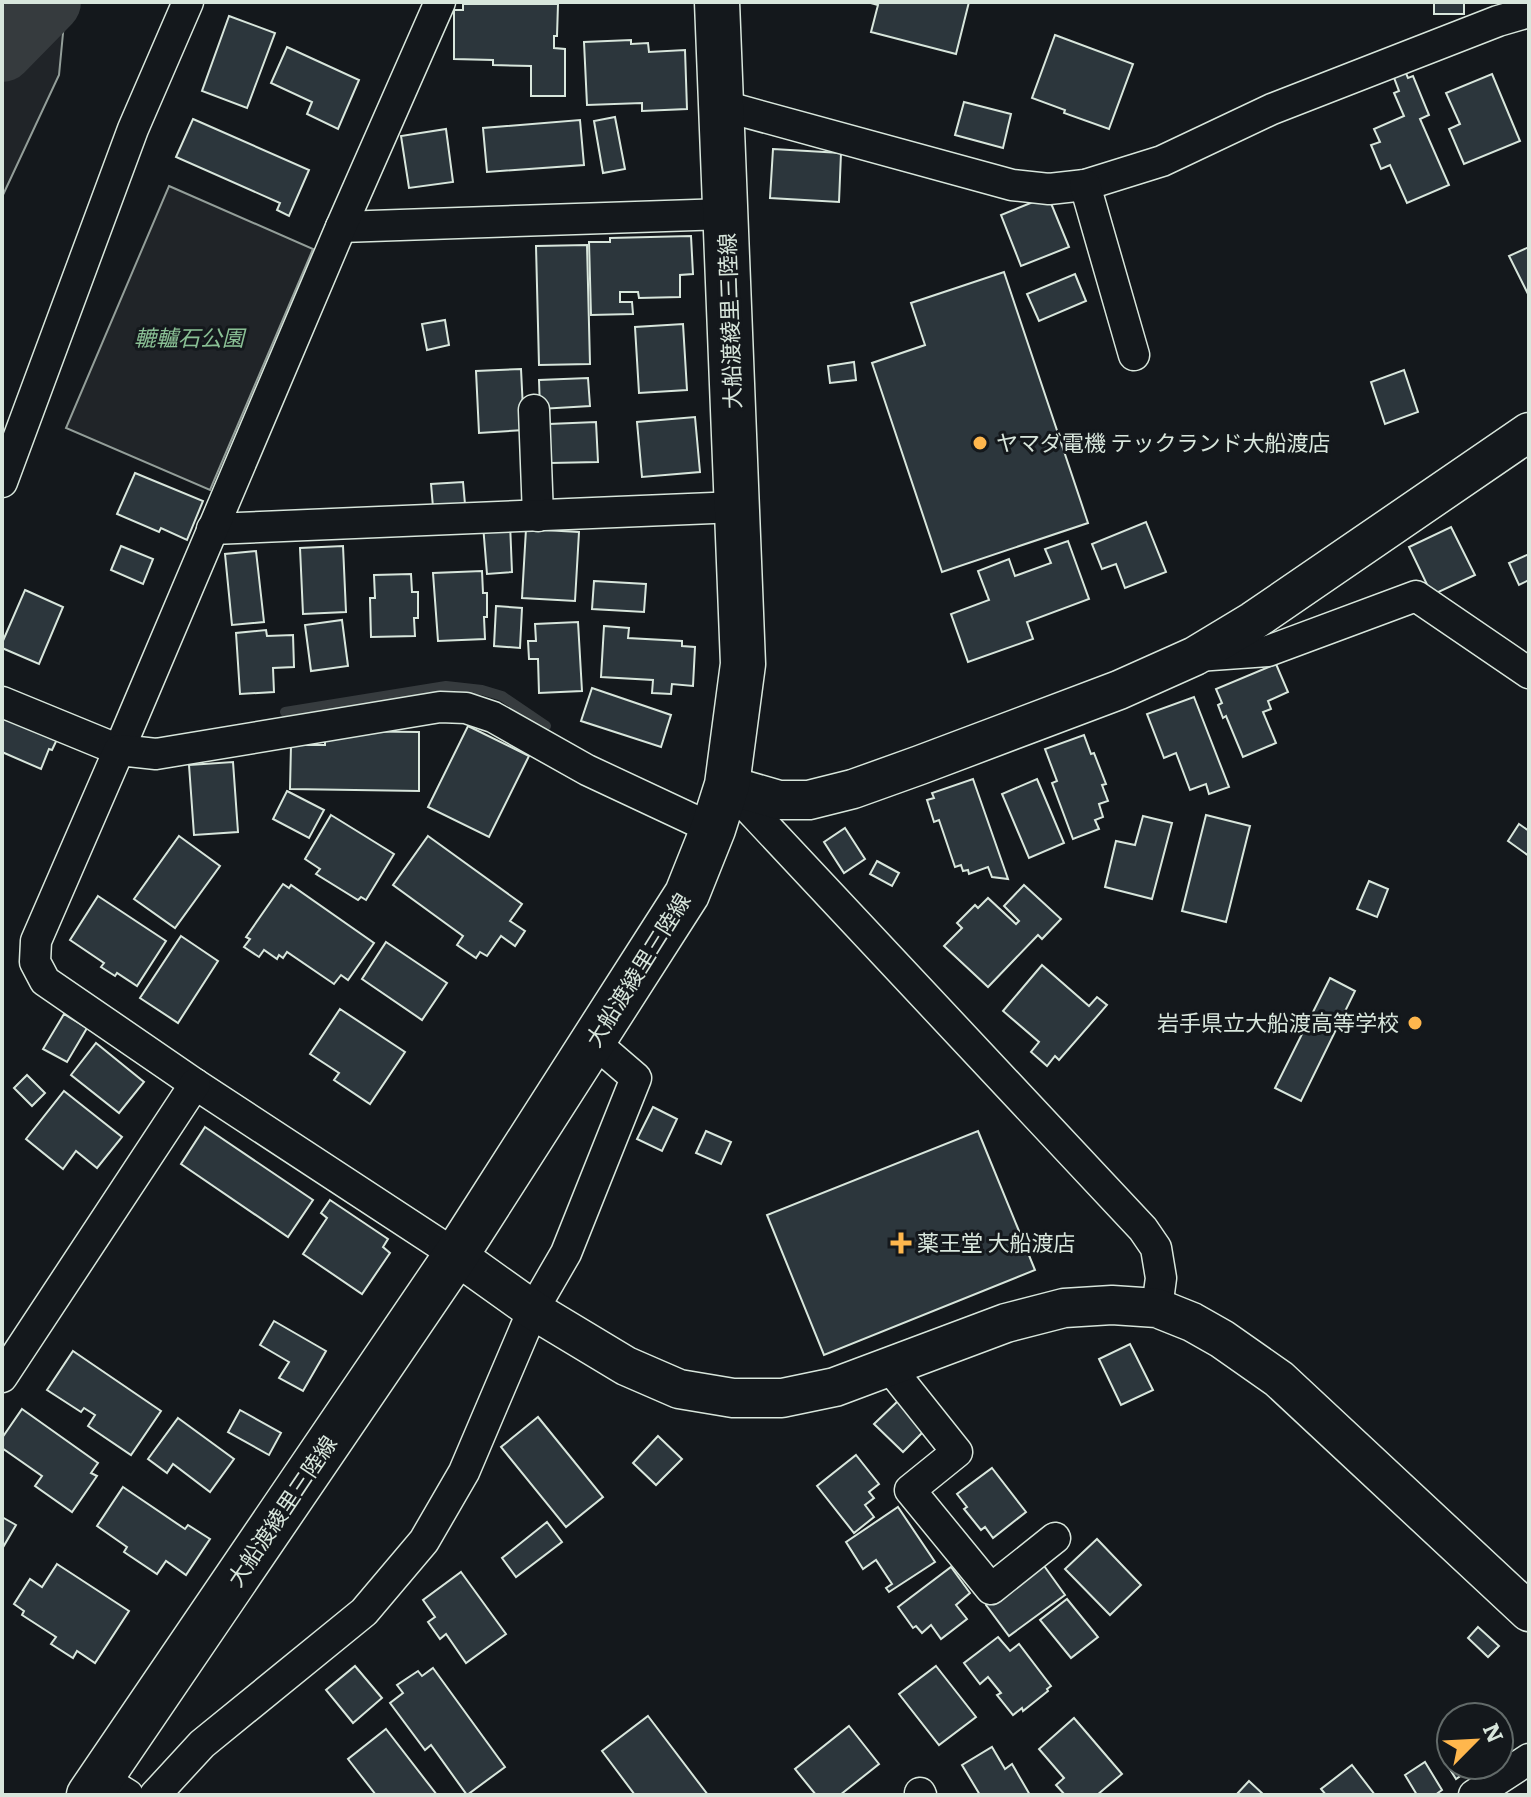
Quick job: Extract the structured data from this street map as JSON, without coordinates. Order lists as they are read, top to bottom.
{
  "streets": {
    "main road": ["大船渡綾里三陸線"]
  },
  "parks": ["轆轤石公園"],
  "places": {
    "other": ["ヤマダ電機 テックランド大船渡店", "岩手県立大船渡高等学校"],
    "health": ["薬王堂 大船渡店"]
  },
  "north": "top right"
}
